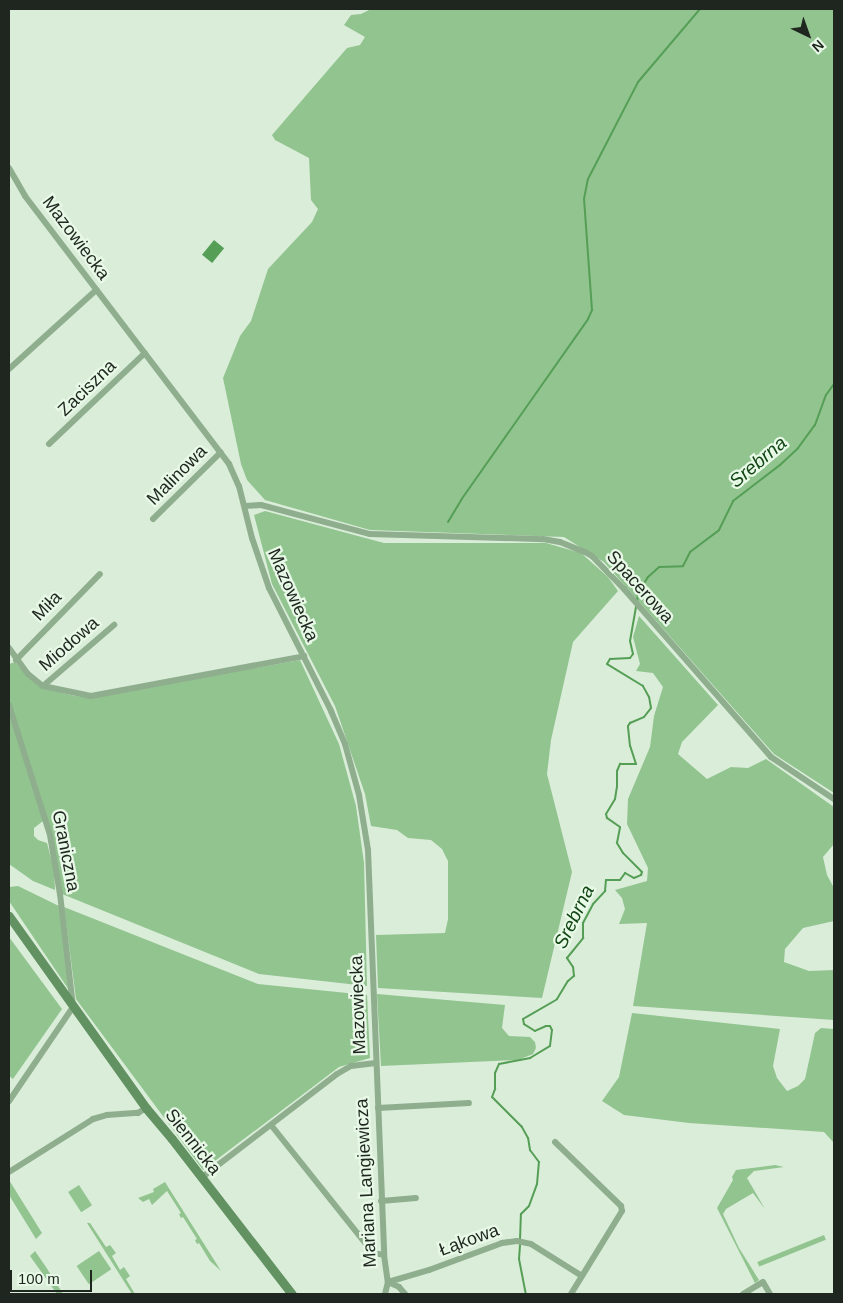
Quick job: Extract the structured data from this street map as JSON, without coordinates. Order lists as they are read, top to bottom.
{
  "streets": {
    "main road": ["Siennicka"],
    "street": [
      "Mazowiecka",
      "Zaciszna",
      "Malinowa",
      "Spacerowa",
      "Miła",
      "Miodowa",
      "Graniczna",
      "Mariana Langiewicza",
      "Łąkowa"
    ]
  },
  "crossings": [
    ["Mazowiecka", "Zaciszna"],
    ["Mazowiecka", "Malinowa"],
    ["Mazowiecka", "Spacerowa"],
    ["Mazowiecka", "Mariana Langiewicza"],
    ["Graniczna", "Siennicka"],
    ["Mariana Langiewicza", "Łąkowa"]
  ],
  "water": ["Srebrna"],
  "scale_bar": "100 m",
  "north": "bottom right"
}
